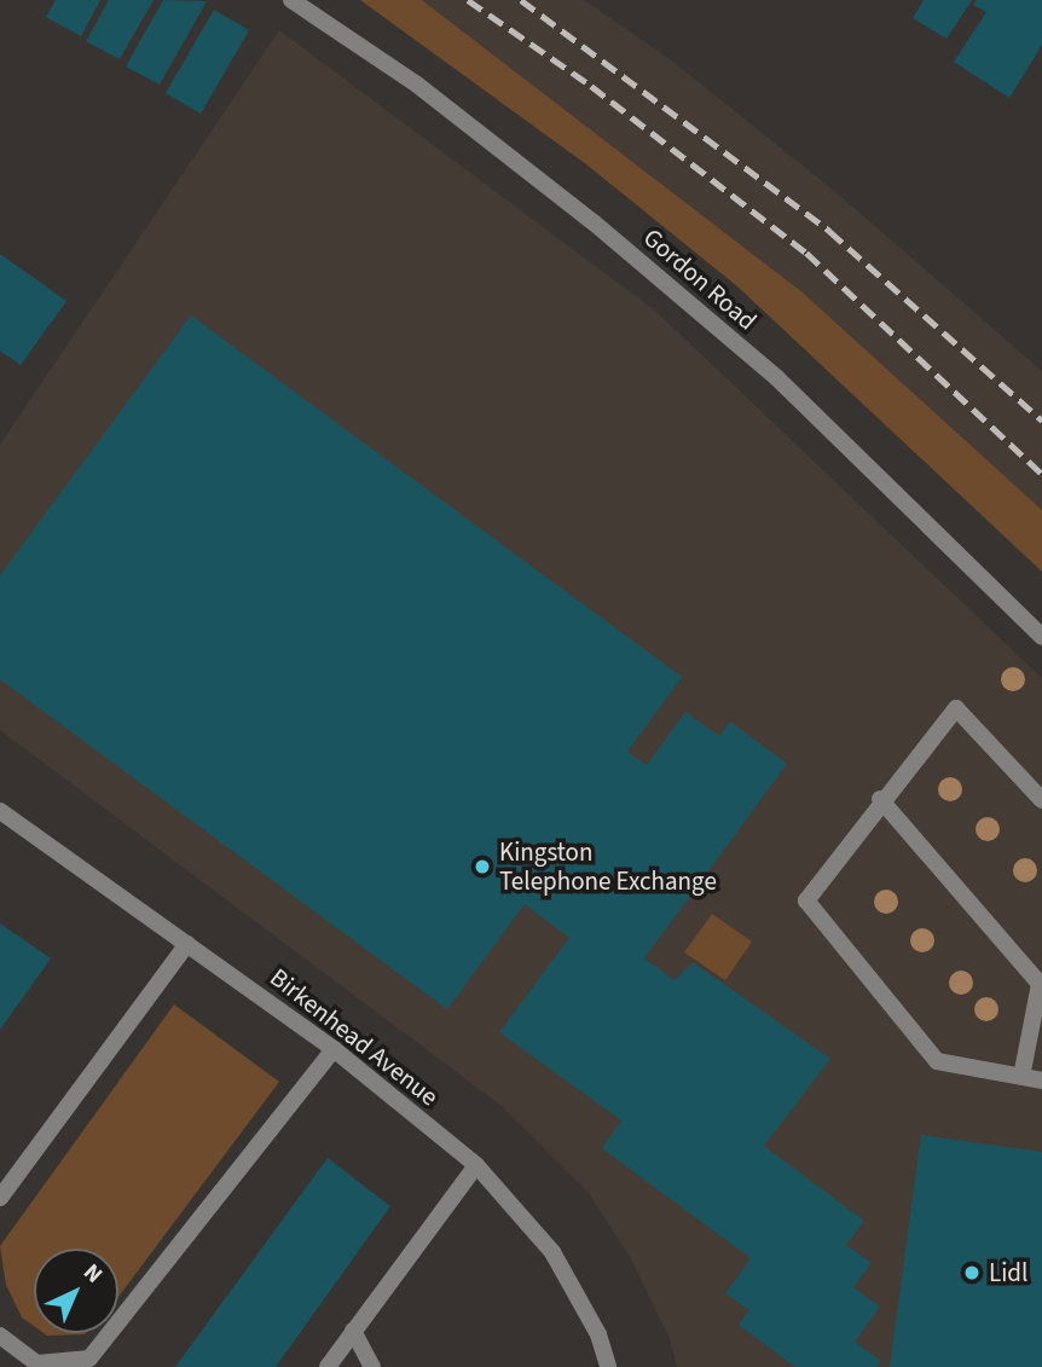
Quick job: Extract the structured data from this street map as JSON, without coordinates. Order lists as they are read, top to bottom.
{
  "streets": {
    "street": ["Gordon Road", "Birkenhead Avenue"]
  },
  "places": ["Kingston Telephone Exchange", "Lidl"],
  "north": "top right"
}
